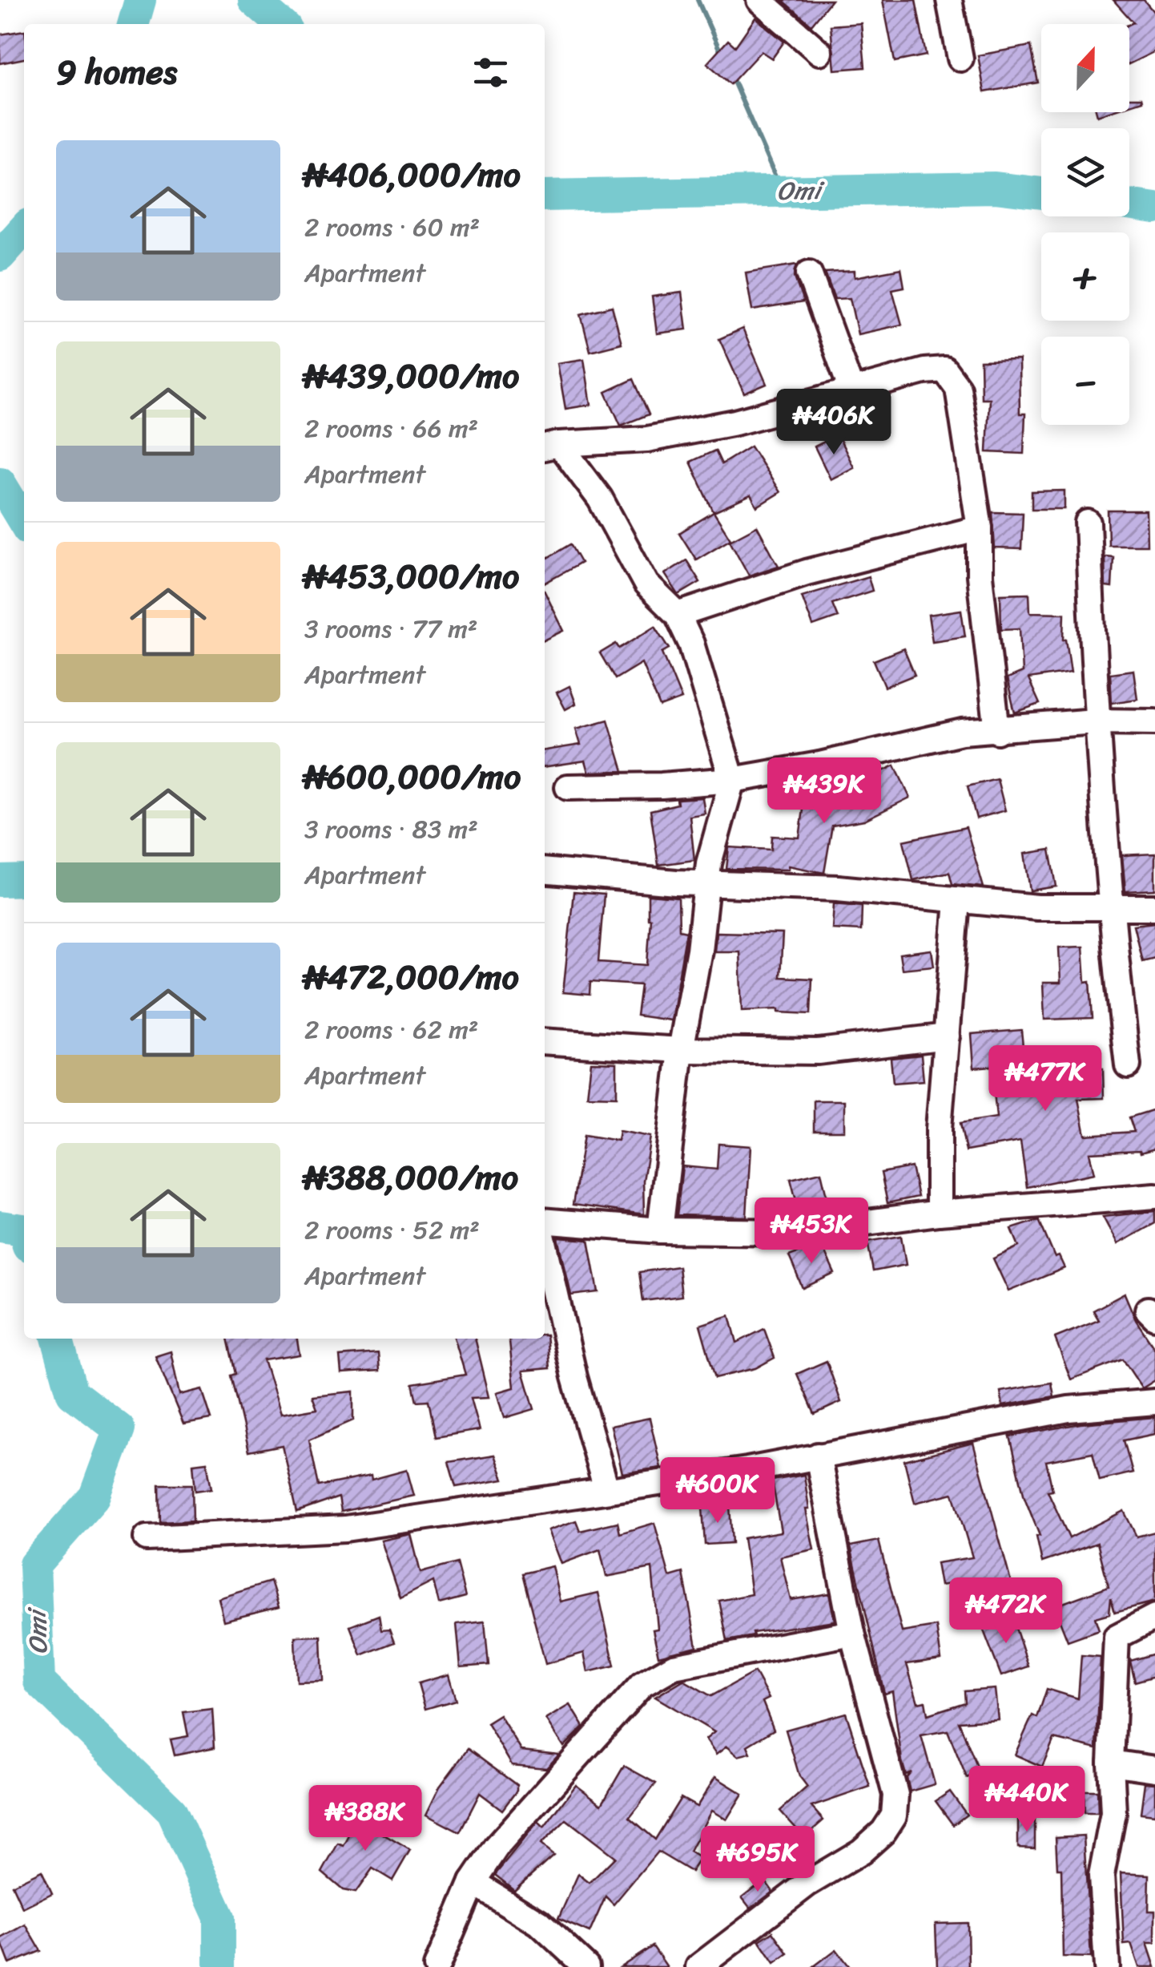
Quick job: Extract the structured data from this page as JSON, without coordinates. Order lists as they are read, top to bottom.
{
  "water": ["Omi"],
  "north": "top",
  "page": {
    "map_buttons": ["+", "−"],
    "heading": "9 homes",
    "list": [
      {
        "name": "₦406,000/mo",
        "note": "2 rooms · 60 m² · Apartment"
      },
      {
        "name": "₦439,000/mo",
        "note": "2 rooms · 66 m² · Apartment"
      },
      {
        "name": "₦453,000/mo",
        "note": "3 rooms · 77 m² · Apartment"
      },
      {
        "name": "₦600,000/mo",
        "note": "3 rooms · 83 m² · Apartment"
      },
      {
        "name": "₦472,000/mo",
        "note": "2 rooms · 62 m² · Apartment"
      },
      {
        "name": "₦388,000/mo",
        "note": "2 rooms · 52 m² · Apartment"
      }
    ],
    "price": [
      "₦406K",
      "₦439K",
      "₦477K",
      "₦453K",
      "₦600K",
      "₦472K",
      "₦440K",
      "₦388K",
      "₦695K"
    ]
  }
}
